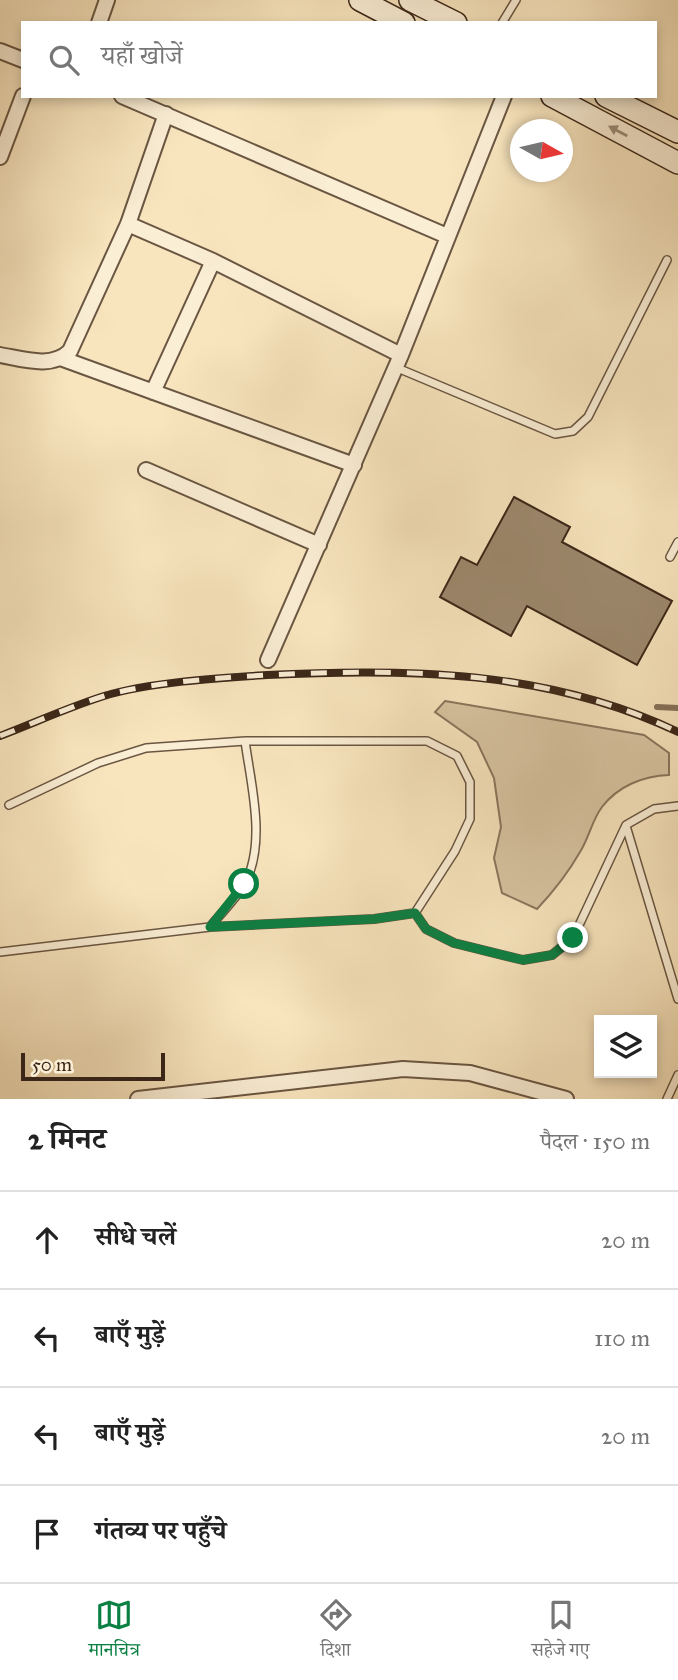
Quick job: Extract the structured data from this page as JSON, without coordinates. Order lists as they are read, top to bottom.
{
  "scale_bar": "50 m",
  "north": "right",
  "page": {
    "search": "यहाँ खोजें",
    "scale": "50 m",
    "heading": ["2 मिनट", "पैदल · 150 m"],
    "list": [
      ["सीधे चलें", "20 m"],
      ["बाएँ मुड़ें", "110 m"],
      ["बाएँ मुड़ें", "20 m"],
      "गंतव्य पर पहुँचे"
    ],
    "nav": ["मानचित्र", "दिशा", "सहेजे गए"]
  }
}
